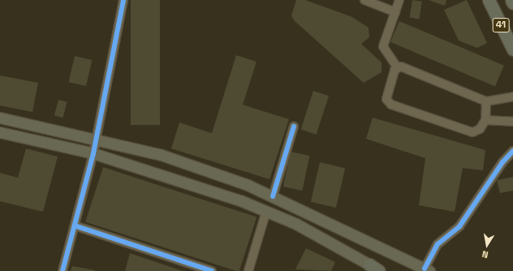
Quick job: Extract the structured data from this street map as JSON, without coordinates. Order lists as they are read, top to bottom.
{
  "streets": {
    "highway": ["41"]
  },
  "north": "bottom"
}
